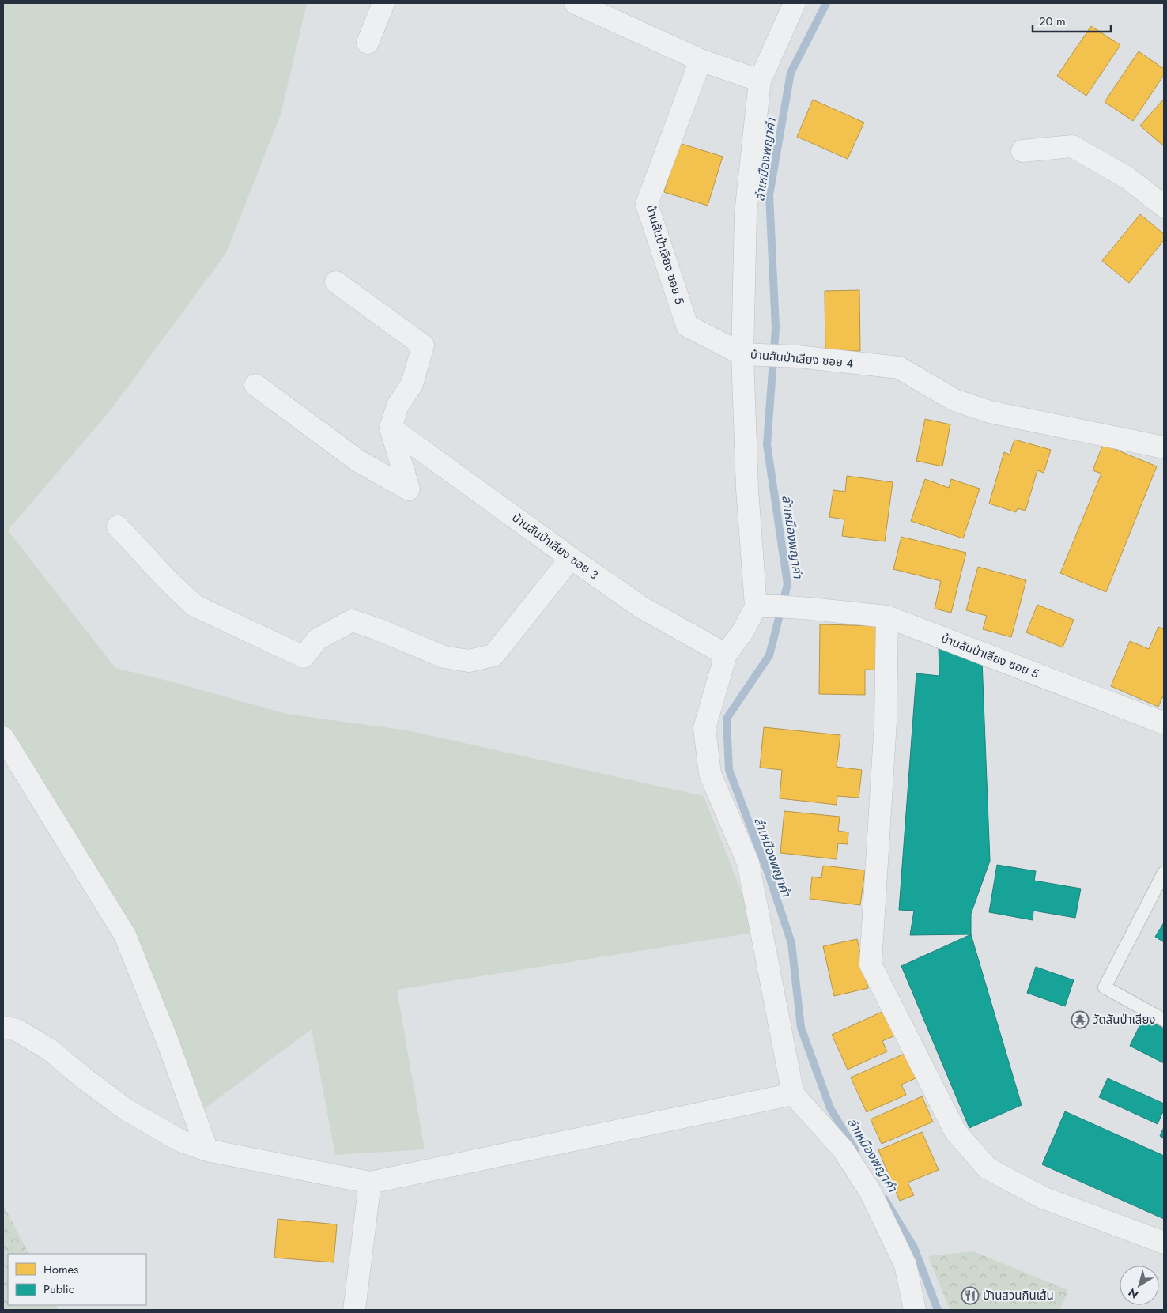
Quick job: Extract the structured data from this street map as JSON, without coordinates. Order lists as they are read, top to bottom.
{
  "streets": {
    "street": ["บ้านสันป่าเลียง ซอย 5", "บ้านสันป่าเลียง ซอย 4", "บ้านสันป่าเลียง ซอย 3"]
  },
  "crossings": [
    ["บ้านสันป่าเลียง ซอย 5", "บ้านสันป่าเลียง ซอย 4"]
  ],
  "water": ["ลำเหมืองพญาคำ"],
  "places": {
    "temple": ["วัดสันป่าเลียง"],
    "restaurant": ["บัานสวนกินเส้น"]
  },
  "legend": ["Homes", "Public"],
  "scale_bar": "20 m",
  "north": "bottom left"
}
